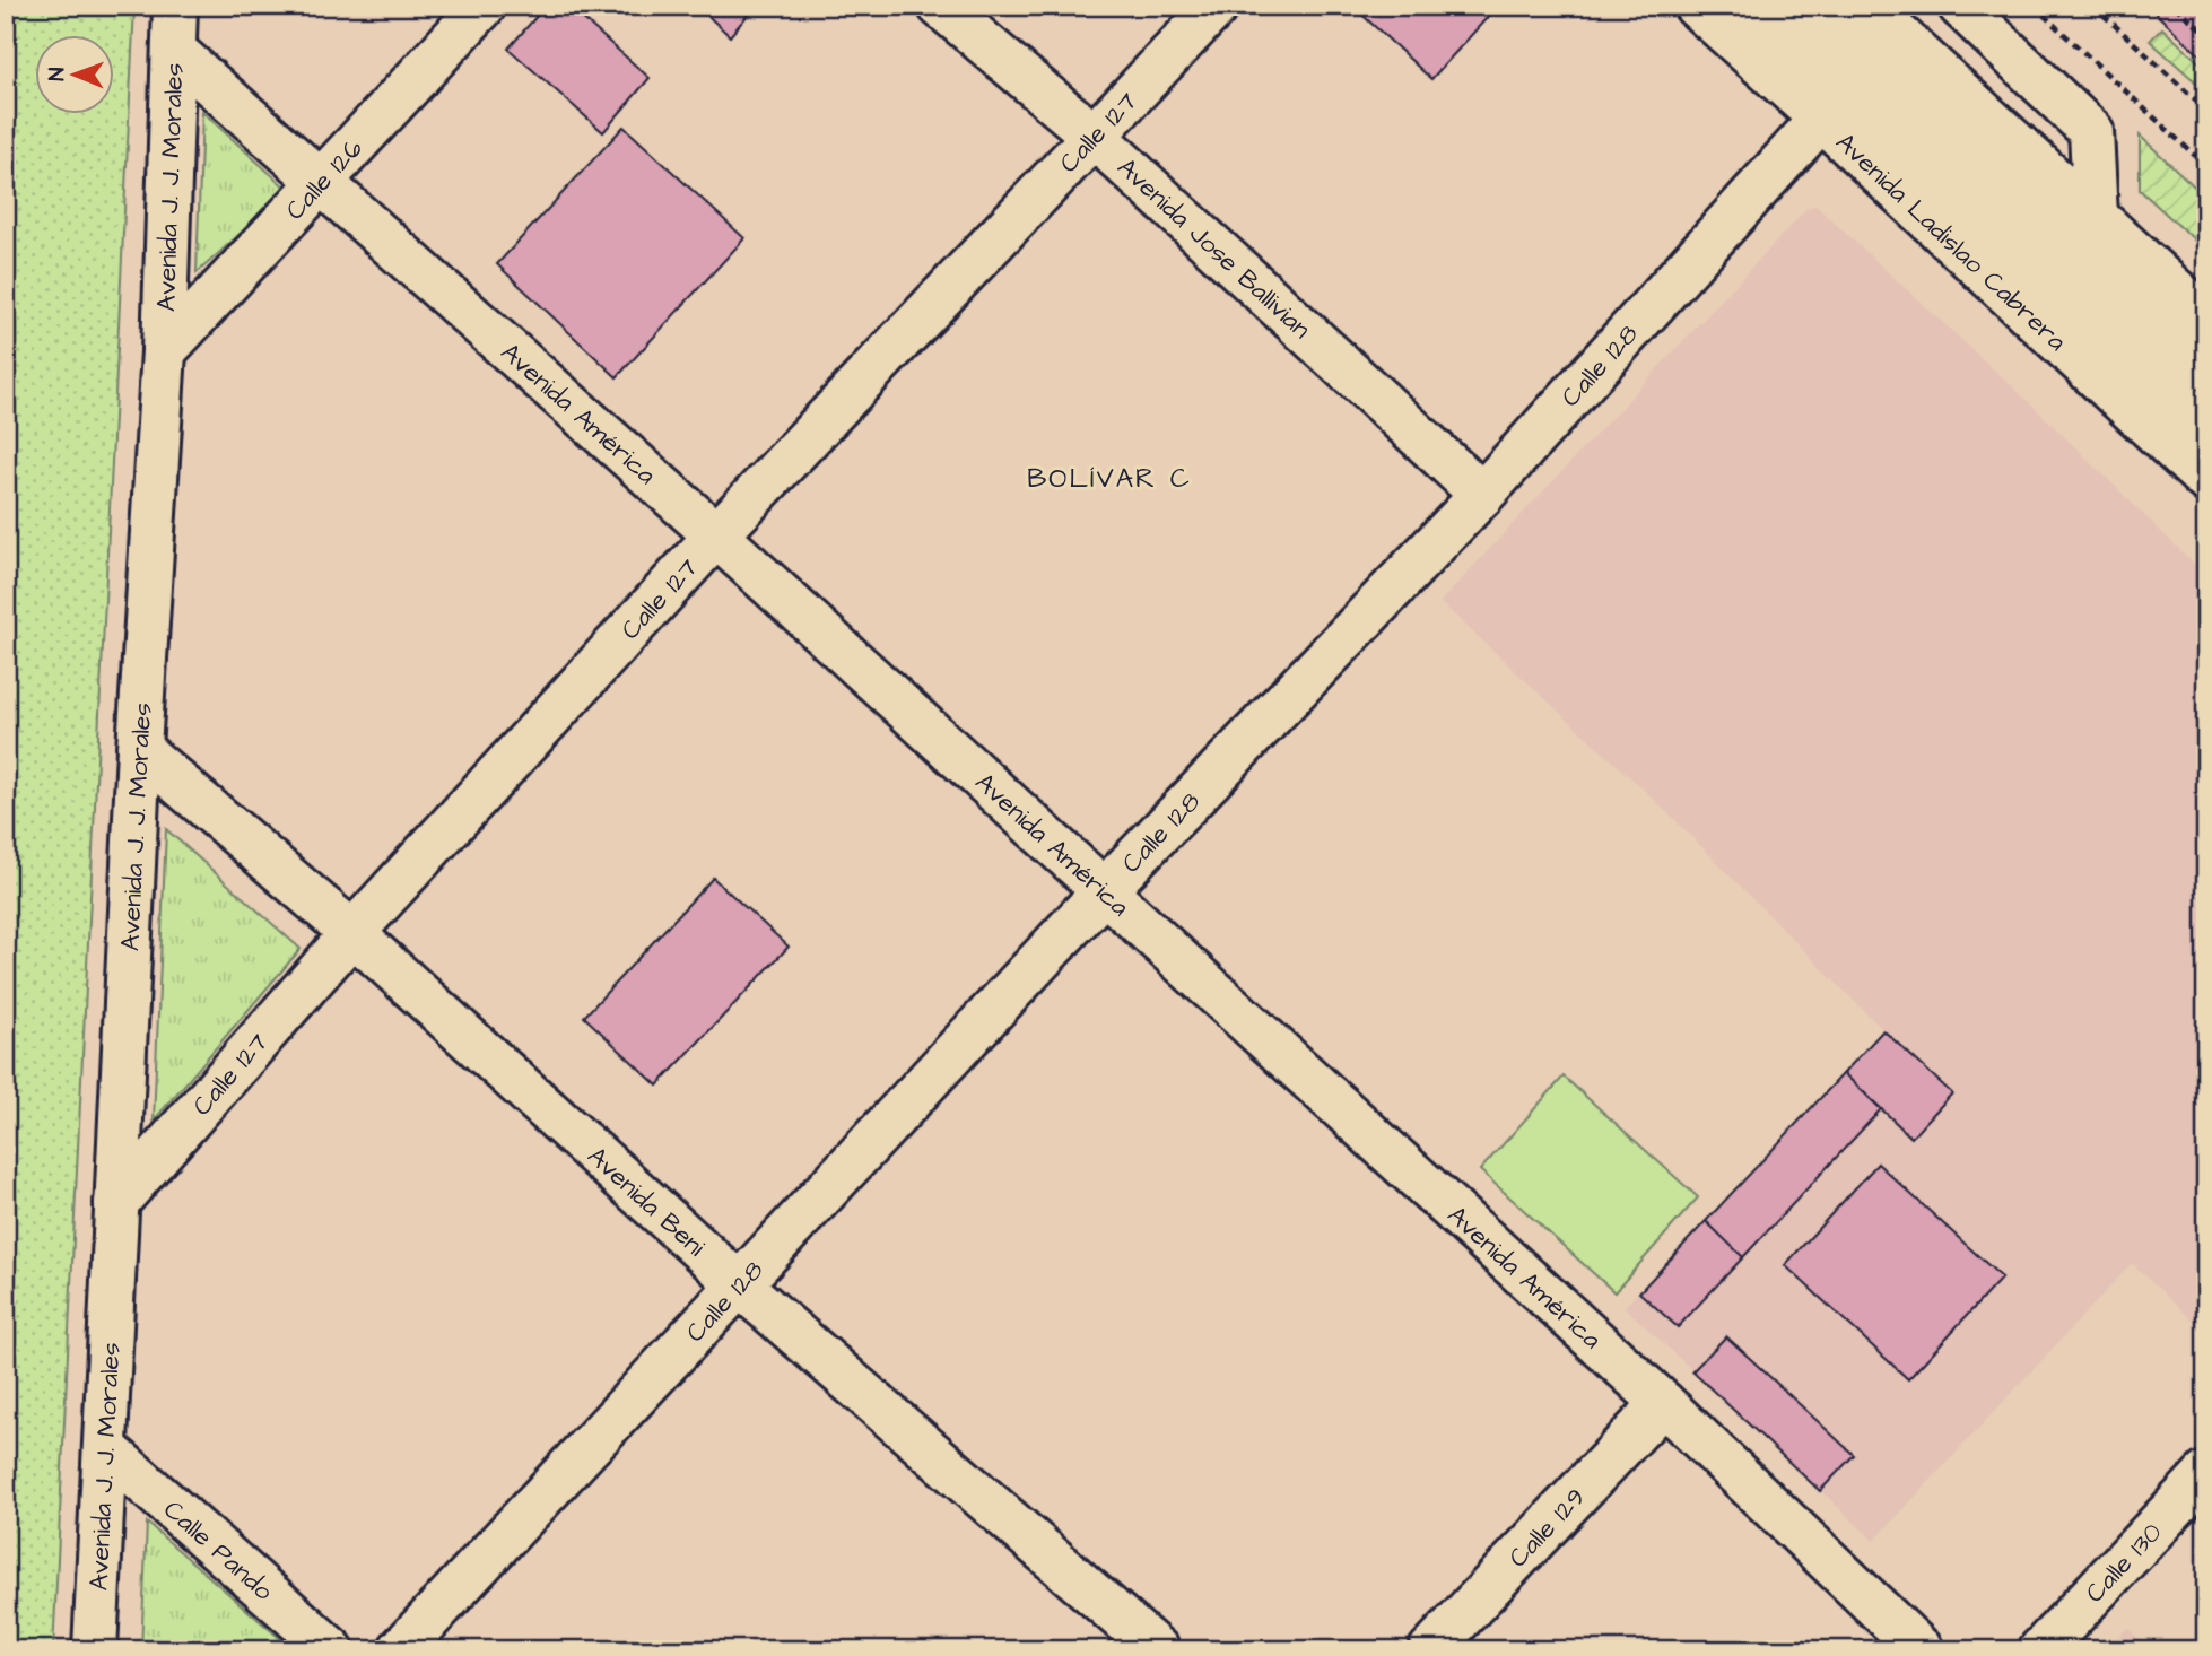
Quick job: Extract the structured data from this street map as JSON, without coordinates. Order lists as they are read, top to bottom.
{
  "streets": {
    "main road": [
      "Calle 127",
      "Calle 126",
      "Avenida J. J. Morales",
      "Avenida Ladislao Cabrera",
      "Avenida Jose Ballivian",
      "Calle 128",
      "Avenida América",
      "Avenida Beni",
      "Calle 129",
      "Calle Pando",
      "Calle 130"
    ]
  },
  "crossings": [
    ["Calle 127", "Avenida J. J. Morales"],
    ["Calle 127", "Avenida Jose Ballivian"],
    ["Calle 127", "Avenida América"],
    ["Calle 127", "Avenida Beni"],
    ["Calle 126", "Avenida J. J. Morales"],
    ["Calle 126", "Avenida América"],
    ["Avenida J. J. Morales", "Avenida América"],
    ["Avenida J. J. Morales", "Avenida Beni"],
    ["Avenida J. J. Morales", "Calle Pando"],
    ["Avenida Ladislao Cabrera", "Calle 128"],
    ["Avenida Jose Ballivian", "Calle 128"],
    ["Calle 128", "Avenida América"],
    ["Calle 128", "Avenida Beni"],
    ["Avenida América", "Calle 129"]
  ],
  "districts": ["BOLÍVAR C"],
  "north": "left"
}
